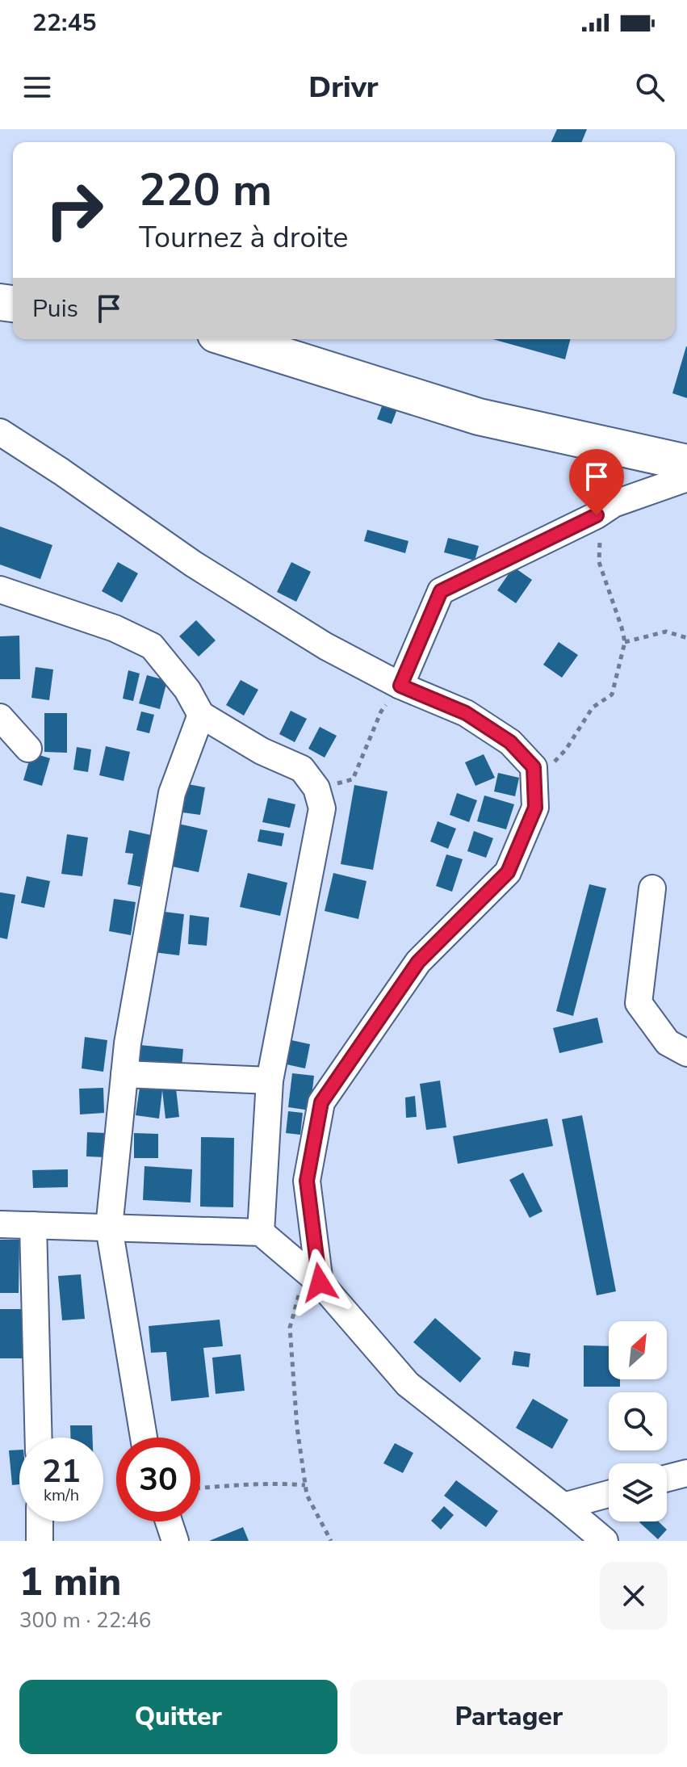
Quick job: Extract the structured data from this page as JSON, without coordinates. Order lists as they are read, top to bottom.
{
  "north": "top right",
  "page": {
    "status": "22:45",
    "header": "Drivr",
    "turn": ["220 m", "Tournez à droite"],
    "then": "Puis",
    "speed": "21 km/h",
    "limit": "30",
    "heading": ["1 min", "300 m · 22:46"],
    "buttons": ["Quitter", "Partager"]
  }
}
